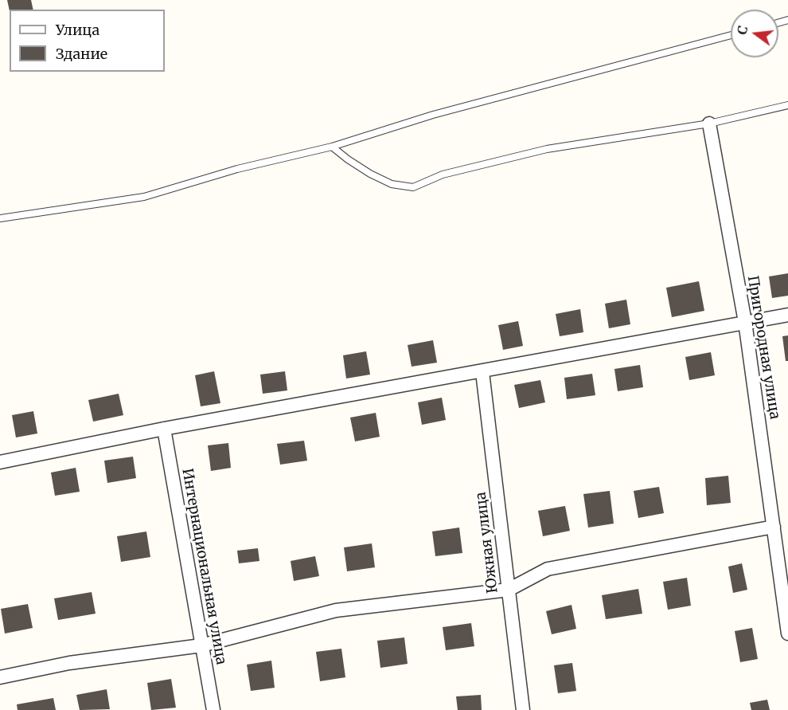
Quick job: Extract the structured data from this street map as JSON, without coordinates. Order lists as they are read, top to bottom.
{
  "streets": {
    "street": ["Пригородная улица", "Южная улица", "Интернациональная улица"]
  },
  "legend": ["Улица", "Здание"],
  "north": "left"
}
